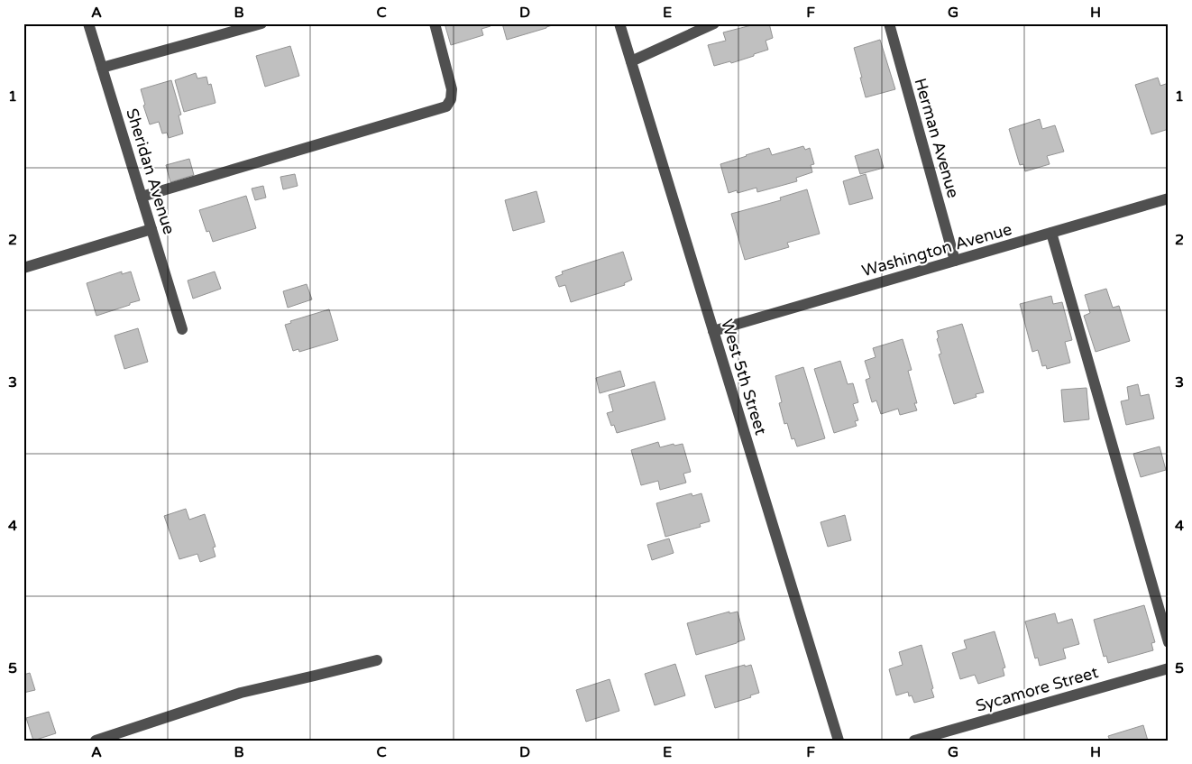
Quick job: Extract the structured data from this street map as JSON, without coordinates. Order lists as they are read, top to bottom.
{
  "streets": {
    "street": [
      "Herman Avenue",
      "Sheridan Avenue",
      "Washington Avenue",
      "West 5th Street",
      "Sycamore Street"
    ]
  },
  "crossings": [
    ["Herman Avenue", "Washington Avenue"],
    ["Washington Avenue", "West 5th Street"]
  ],
  "grid": {
    "columns": [
      "A",
      "B",
      "C",
      "D",
      "E",
      "F",
      "G",
      "H"
    ],
    "rows": [
      "1",
      "2",
      "3",
      "4",
      "5"
    ]
  }
}
